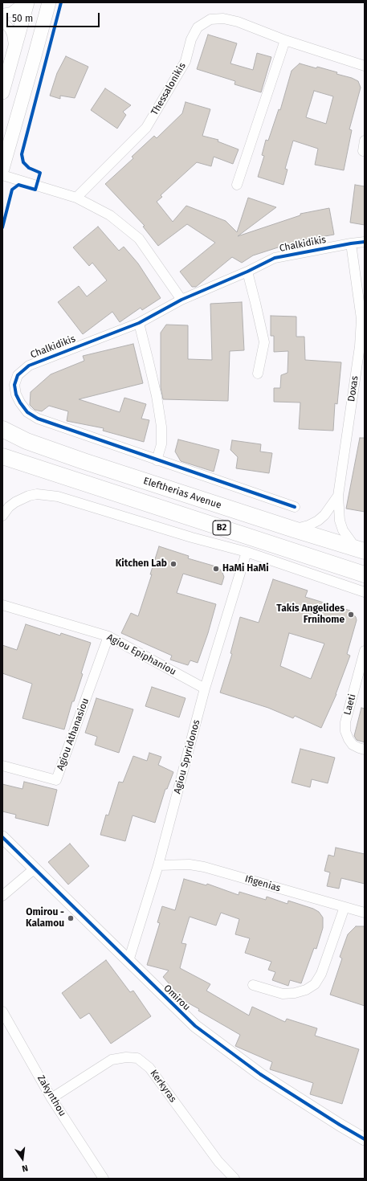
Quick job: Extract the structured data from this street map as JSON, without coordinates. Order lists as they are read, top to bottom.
{
  "streets": {
    "highway": ["Eleftherias Avenue", "B2"],
    "street": [
      "Thessalonikis",
      "Chalkidikis",
      "Doxas",
      "Agiou Epiphaniou",
      "Laeti",
      "Agiou Athanasiou",
      "Agiou Spyridonos",
      "Ifigenias",
      "Omirou",
      "Kerkyras",
      "Zakynthou"
    ]
  },
  "crossings": [
    ["Chalkidikis", "Doxas"],
    ["Doxas", "Eleftherias Avenue"],
    ["Agiou Epiphaniou", "Agiou Athanasiou"],
    ["Agiou Epiphaniou", "Agiou Spyridonos"],
    ["Agiou Spyridonos", "Ifigenias"],
    ["Agiou Spyridonos", "Omirou"],
    ["Kerkyras", "Zakynthou"]
  ],
  "places": [
    "Kitchen Lab",
    "HaMi HaMi",
    "Takis Angelides Frnihome",
    "Omirou - Kalamou"
  ],
  "scale_bar": "50 m",
  "north": "bottom"
}
